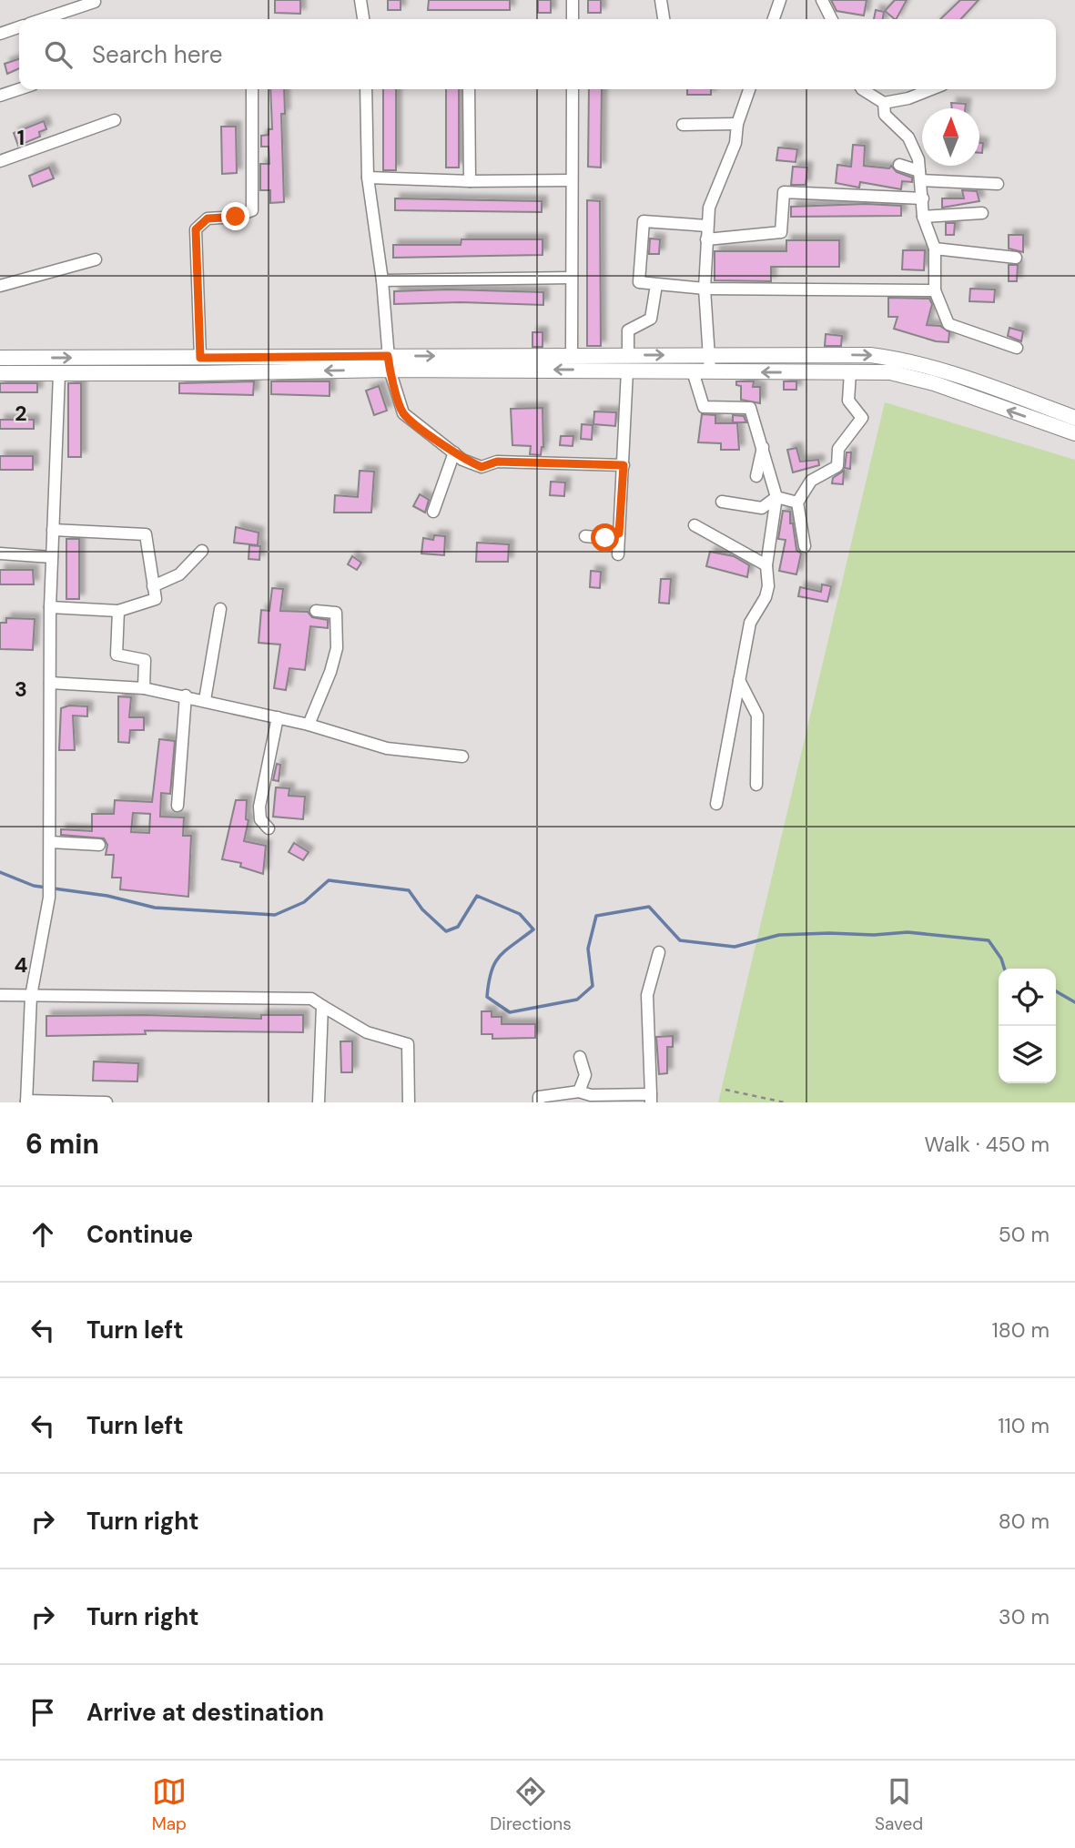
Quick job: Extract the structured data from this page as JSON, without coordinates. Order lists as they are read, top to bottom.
{
  "north": "top",
  "page": {
    "search": "Search here",
    "heading": ["6 min", "Walk · 450 m"],
    "list": [
      ["Continue", "50 m"],
      ["Turn left", "180 m"],
      ["Turn left", "110 m"],
      ["Turn right", "80 m"],
      ["Turn right", "30 m"],
      "Arrive at destination"
    ],
    "nav": ["Map", "Directions", "Saved"]
  },
  "grid": {
    "rows": [
      "1",
      "2",
      "3",
      "4"
    ]
  }
}
